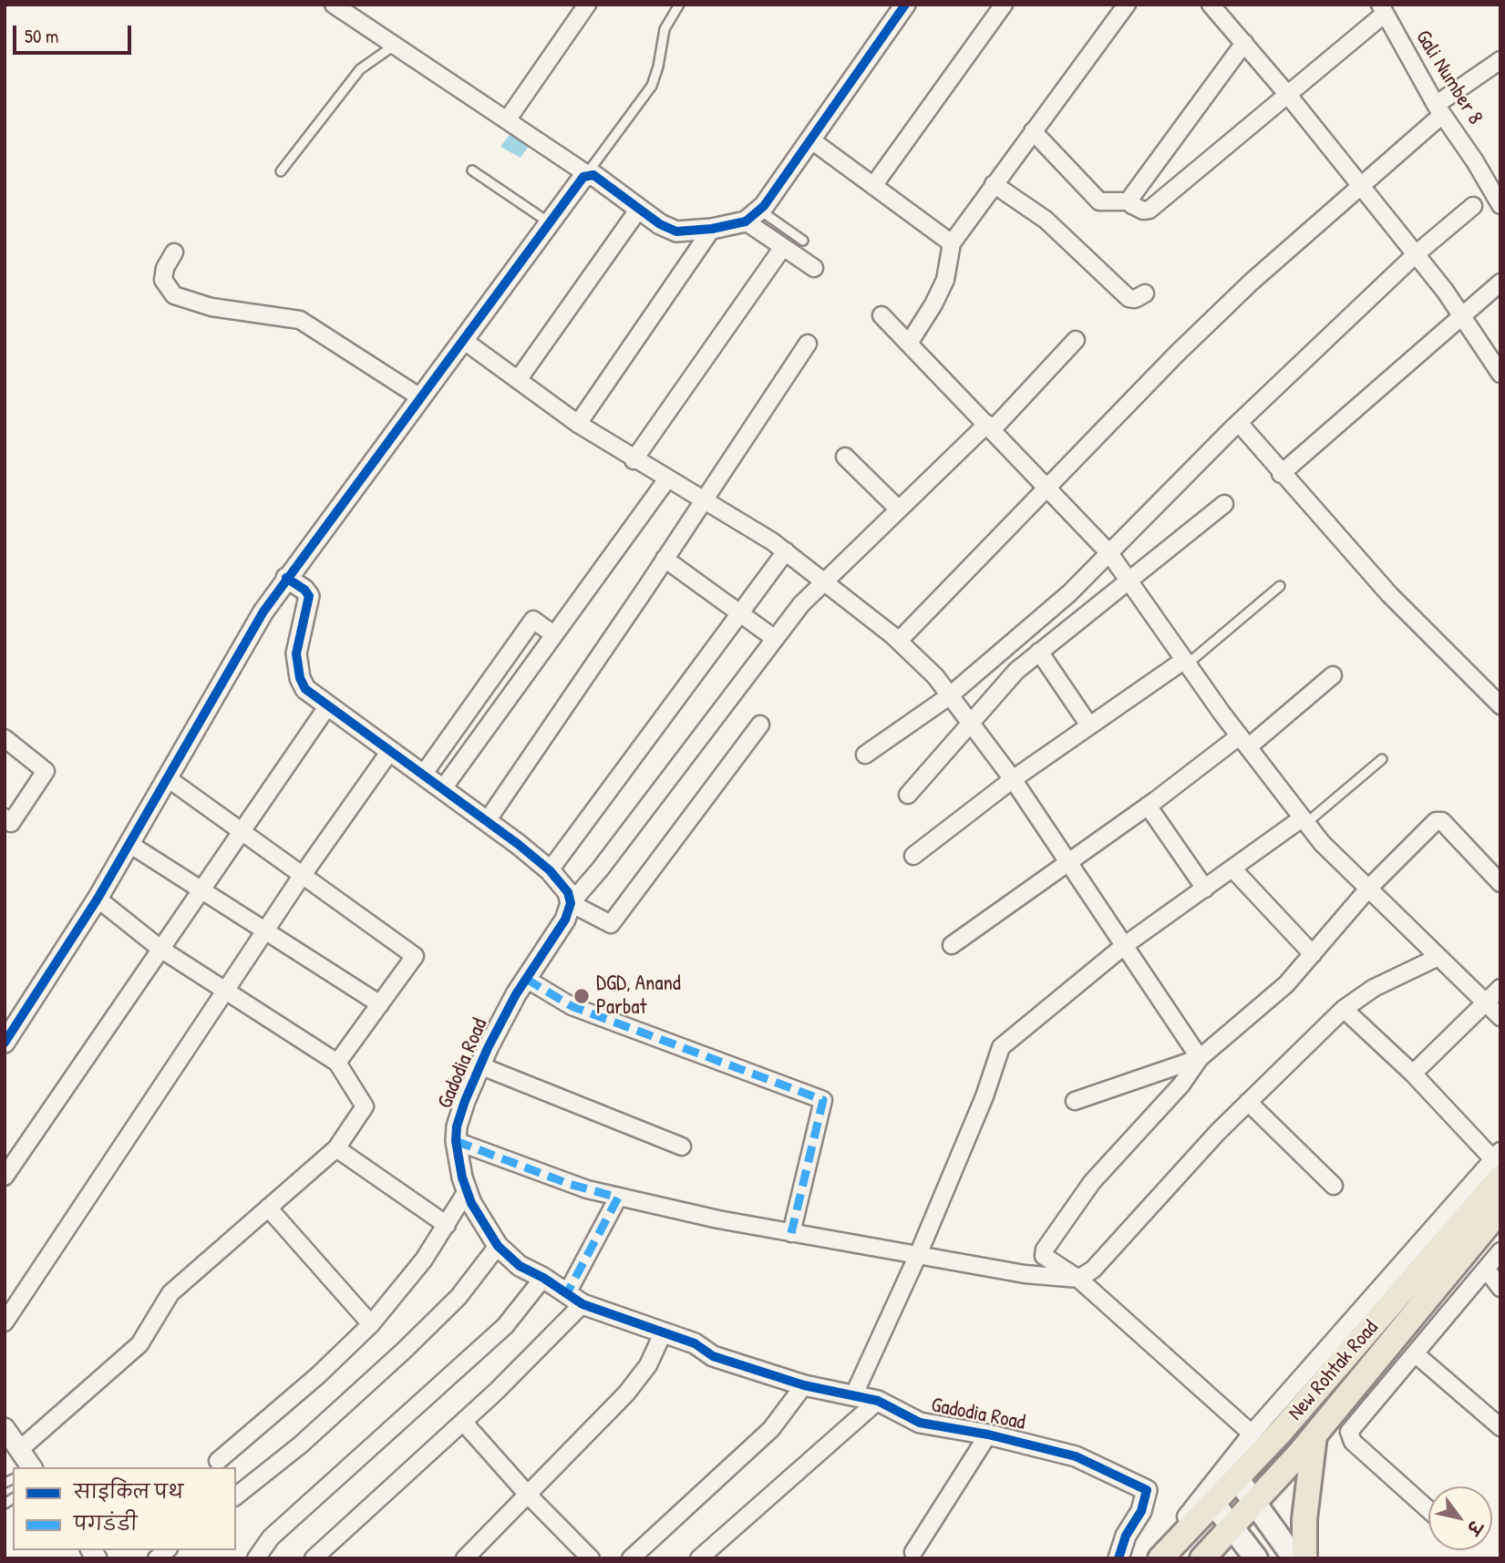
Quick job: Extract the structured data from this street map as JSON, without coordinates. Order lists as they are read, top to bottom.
{
  "streets": {
    "main road": ["New Rohtak Road"],
    "street": ["Gali Number 8", "Gadodia Road"]
  },
  "places": ["DGD, Anand Parbat"],
  "legend": ["साइकिल पथ", "पगडंडी"],
  "scale_bar": "50 m",
  "north": "bottom right"
}
